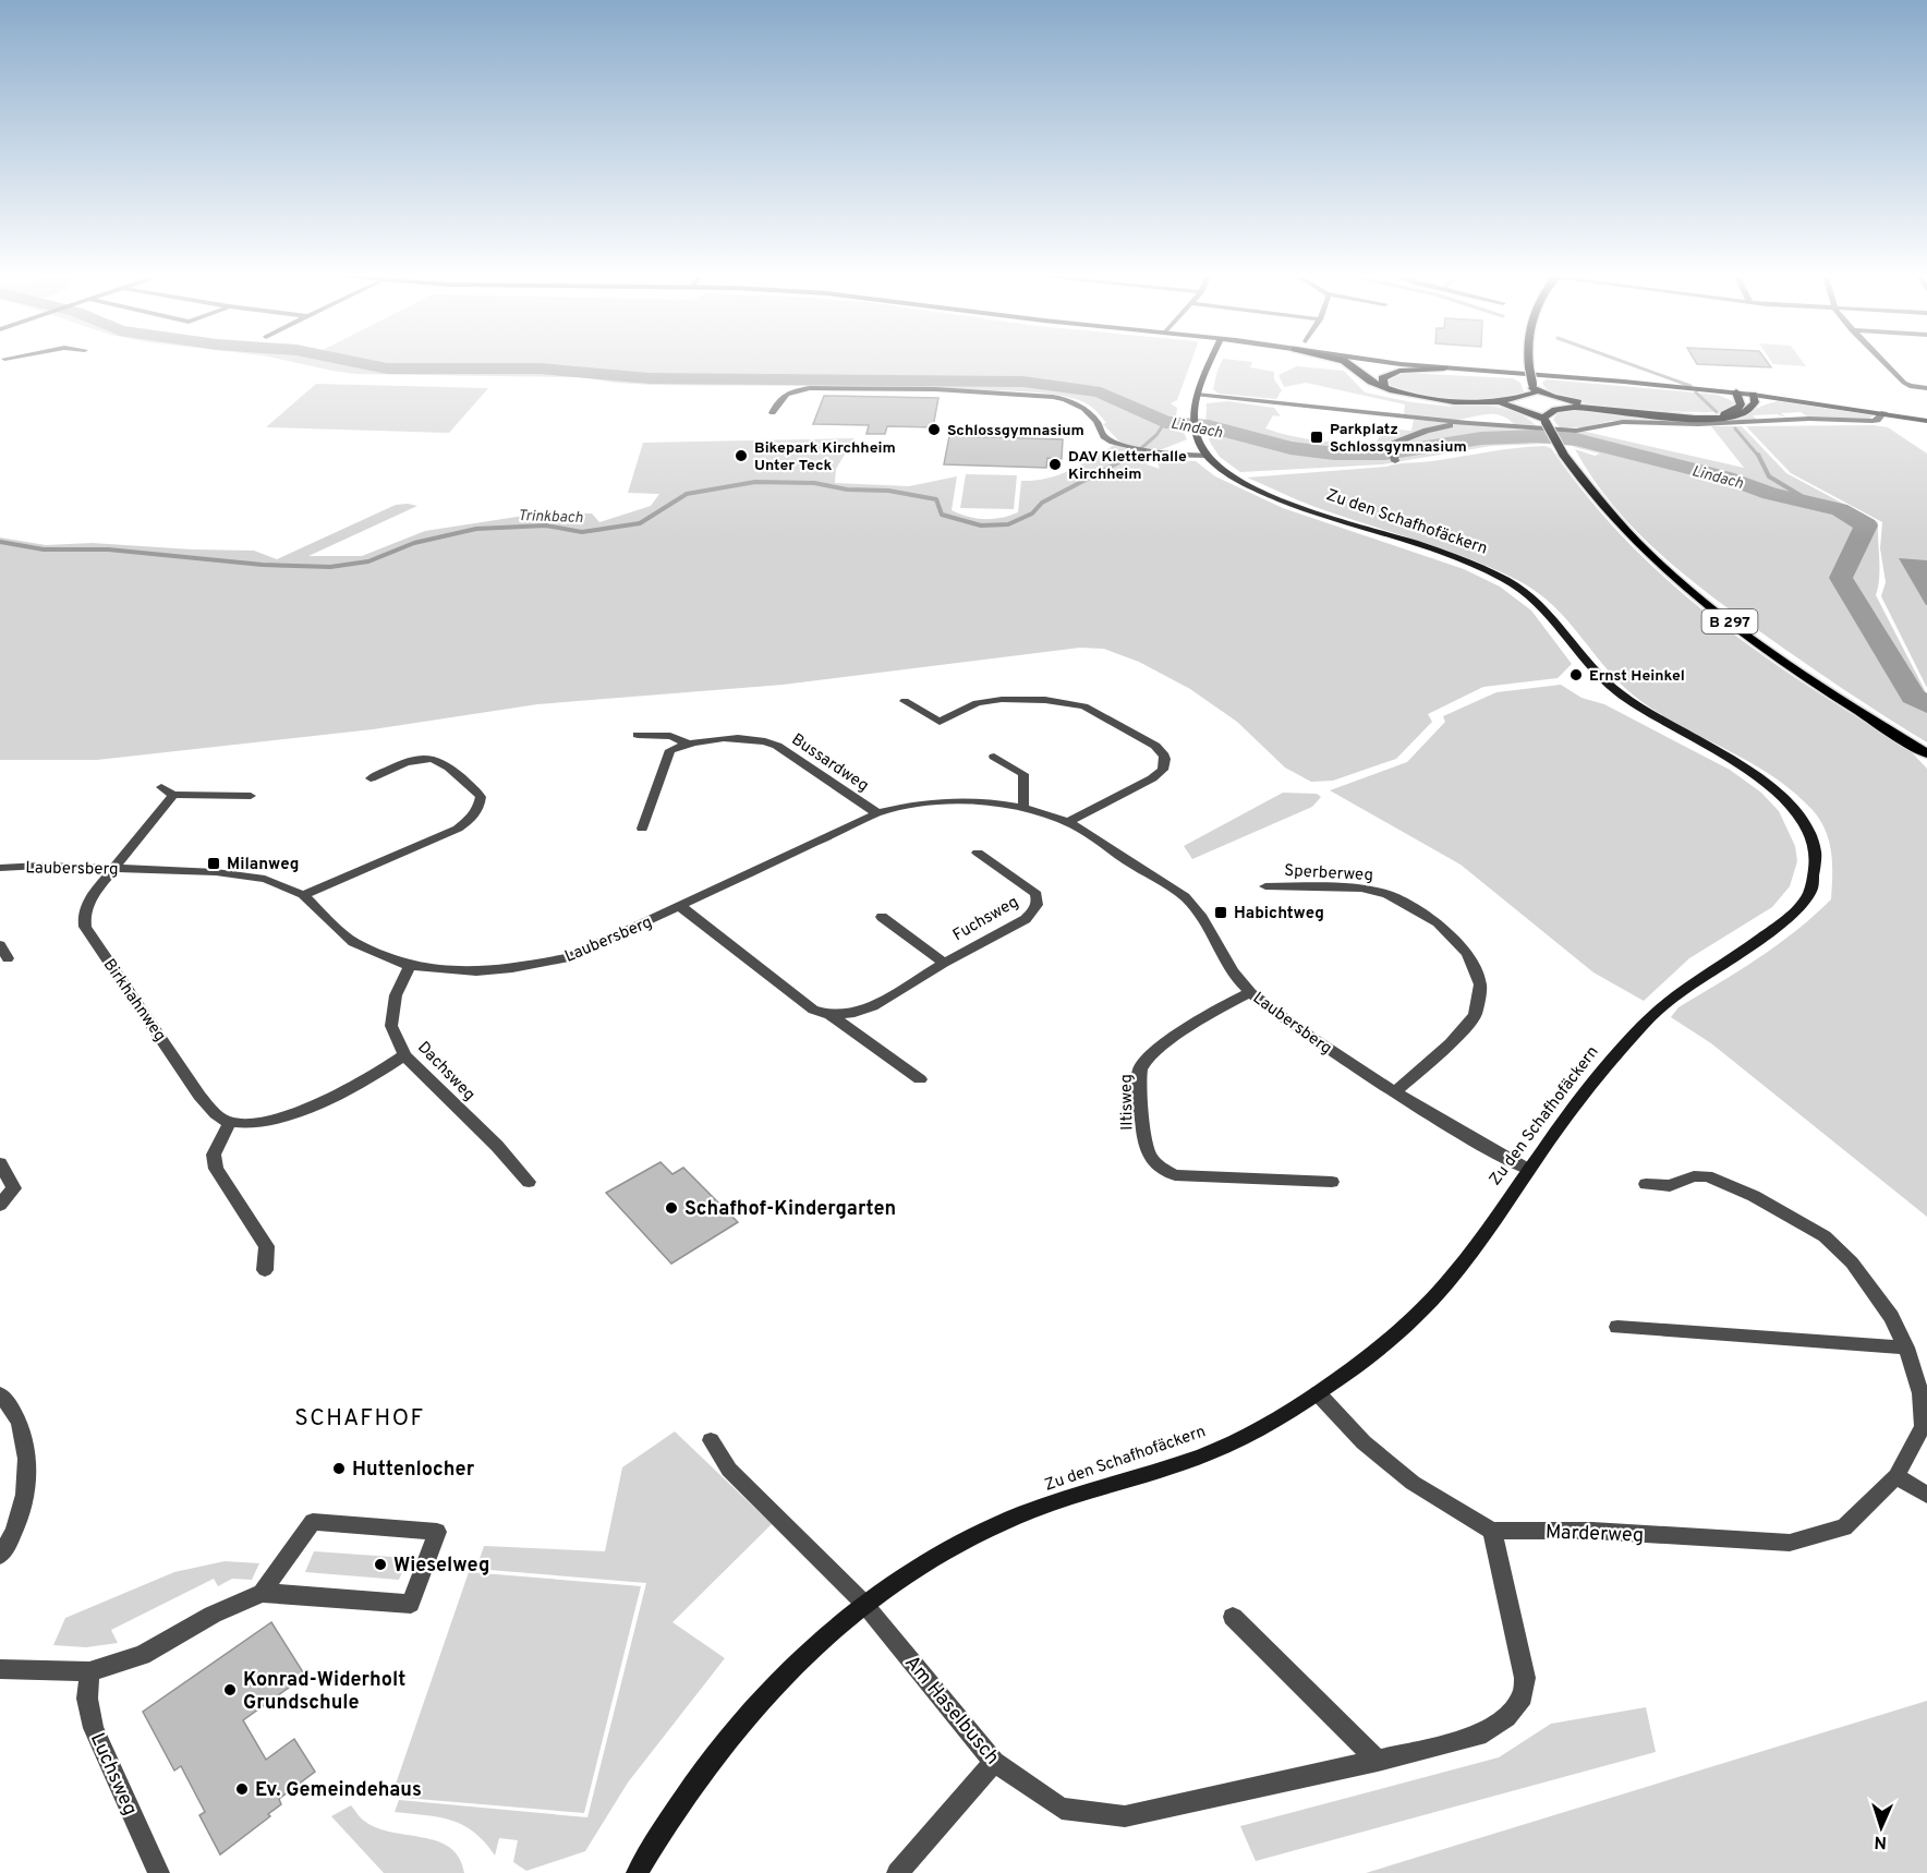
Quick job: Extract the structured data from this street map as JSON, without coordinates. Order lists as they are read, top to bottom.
{
  "streets": {
    "main road": ["B 297"],
    "street": [
      "Zu den Schafhofäckern",
      "Bussardweg",
      "Laubersberg",
      "Sperberweg",
      "Fuchsweg",
      "Birkhahnweg",
      "Dachsweg",
      "Iltisweg",
      "Marderweg",
      "Am Haselbusch",
      "Luchsweg"
    ]
  },
  "crossings": [
    ["Zu den Schafhofäckern", "Laubersberg"],
    ["Zu den Schafhofäckern", "Am Haselbusch"],
    ["Bussardweg", "Laubersberg"],
    ["Laubersberg", "Sperberweg"],
    ["Laubersberg", "Birkhahnweg"],
    ["Laubersberg", "Dachsweg"],
    ["Laubersberg", "Iltisweg"],
    ["Marderweg", "Am Haselbusch"]
  ],
  "districts": ["SCHAFHOF"],
  "water": ["Lindach", "Trinkbach"],
  "places": {
    "other": [
      "Schlossgymnasium",
      "Bikepark Kirchheim Unter Teck",
      "DAV Kletterhalle Kirchheim",
      "Ernst Heinkel",
      "Schafhof-Kindergarten",
      "Huttenlocher",
      "Wieselweg",
      "Konrad-Widerholt Grundschule",
      "Ev. Gemeindehaus"
    ],
    "transit": ["Parkplatz Schlossgymnasium", "Milanweg", "Habichtweg"]
  },
  "north": "bottom"
}
